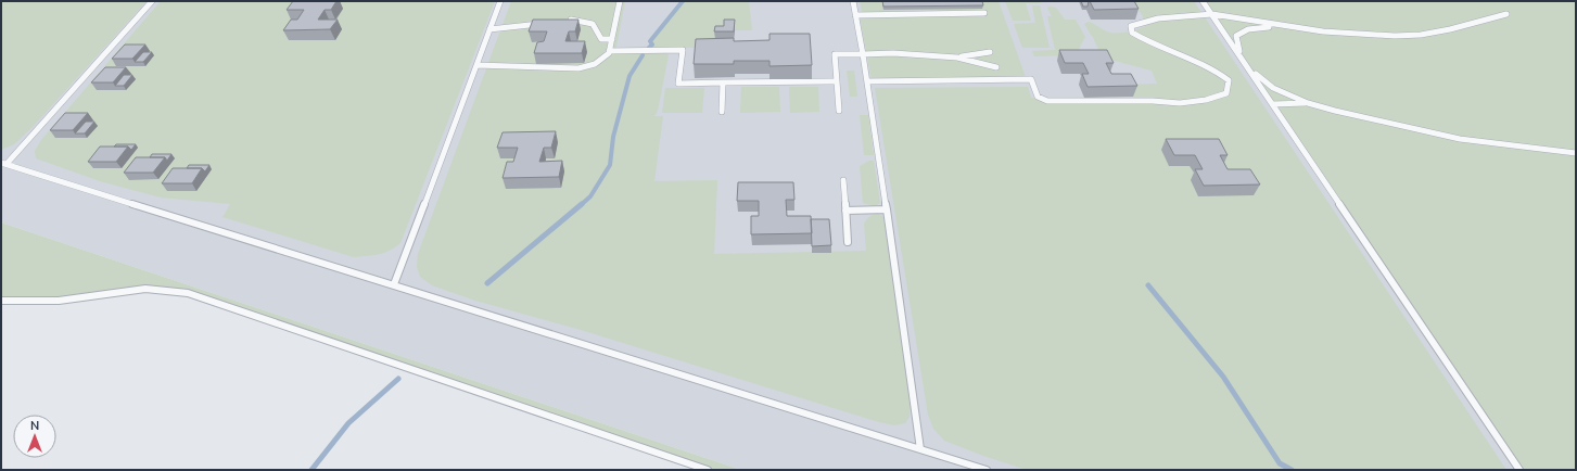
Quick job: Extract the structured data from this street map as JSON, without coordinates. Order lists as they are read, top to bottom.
{
  "north": "top"
}
